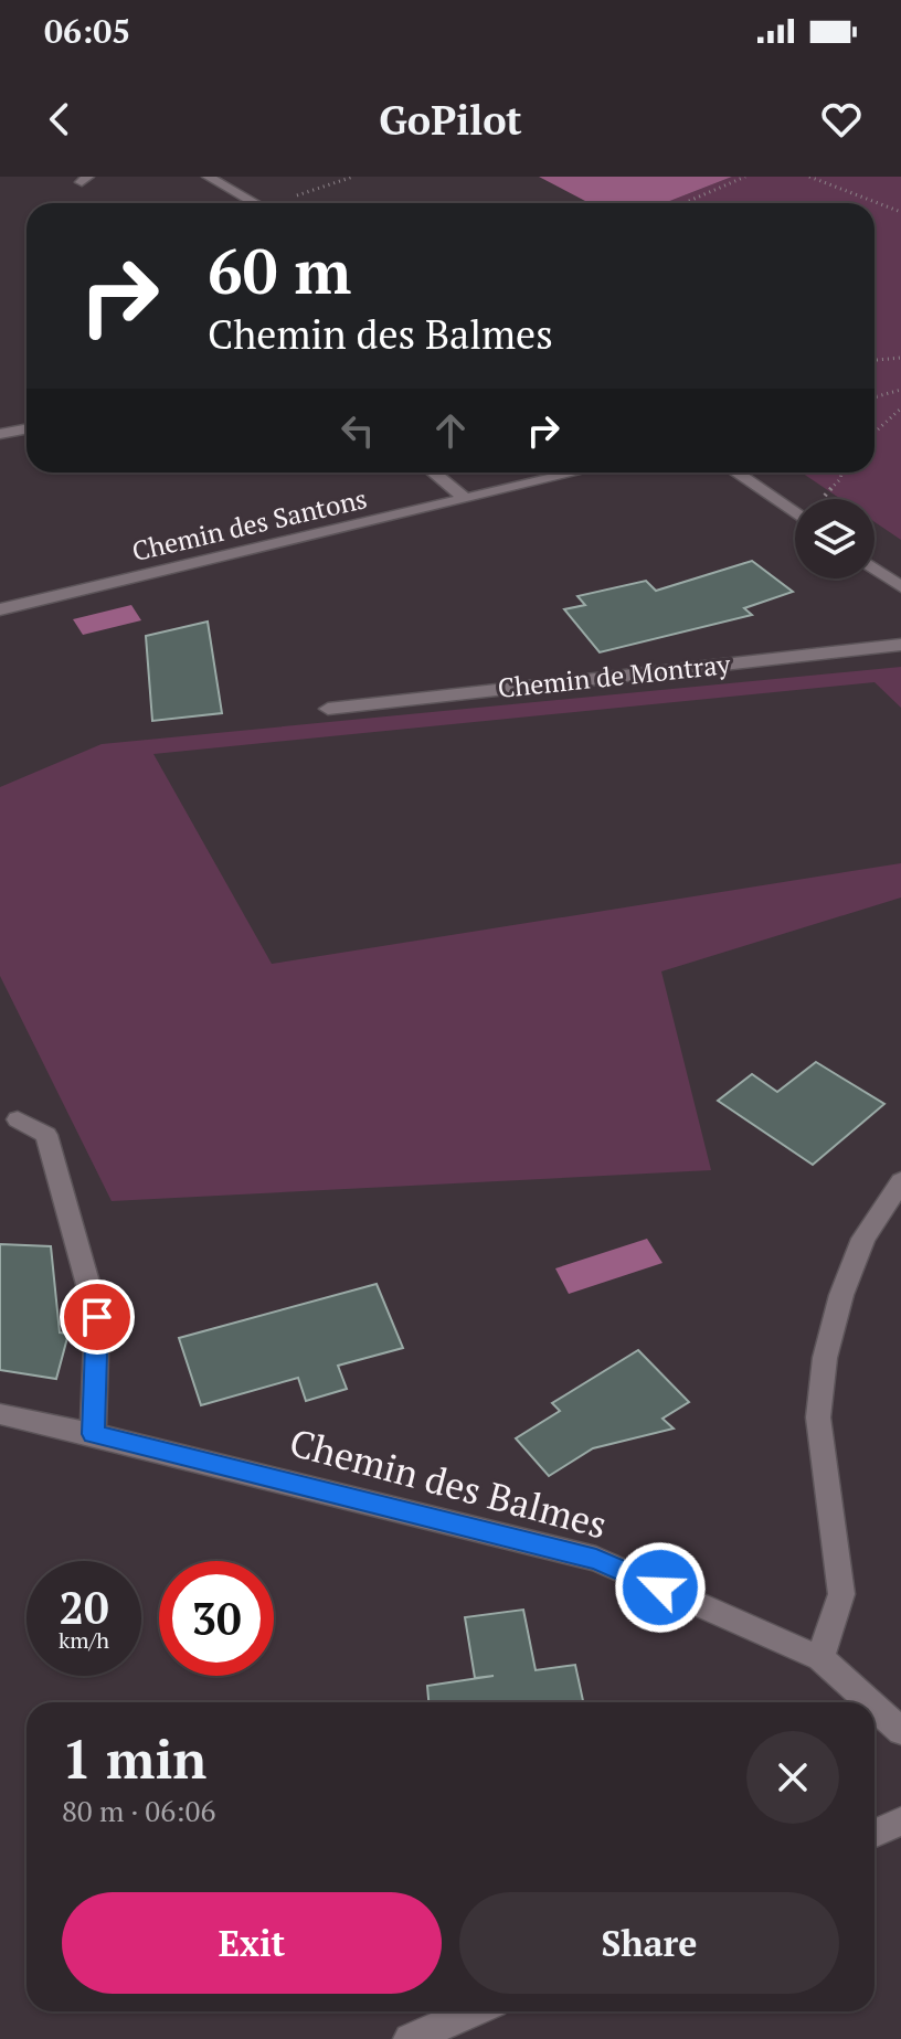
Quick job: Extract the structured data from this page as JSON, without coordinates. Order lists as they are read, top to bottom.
{
  "streets": {
    "street": ["Chemin des Santons", "Chemin de Montray", "Chemin des Balmes"]
  },
  "page": {
    "status": "06:05",
    "header": "GoPilot",
    "turn": ["60 m", "Chemin des Balmes"],
    "speed": "20 km/h",
    "limit": "30",
    "heading": ["1 min", "80 m · 06:06"],
    "buttons": ["Exit", "Share"]
  }
}
